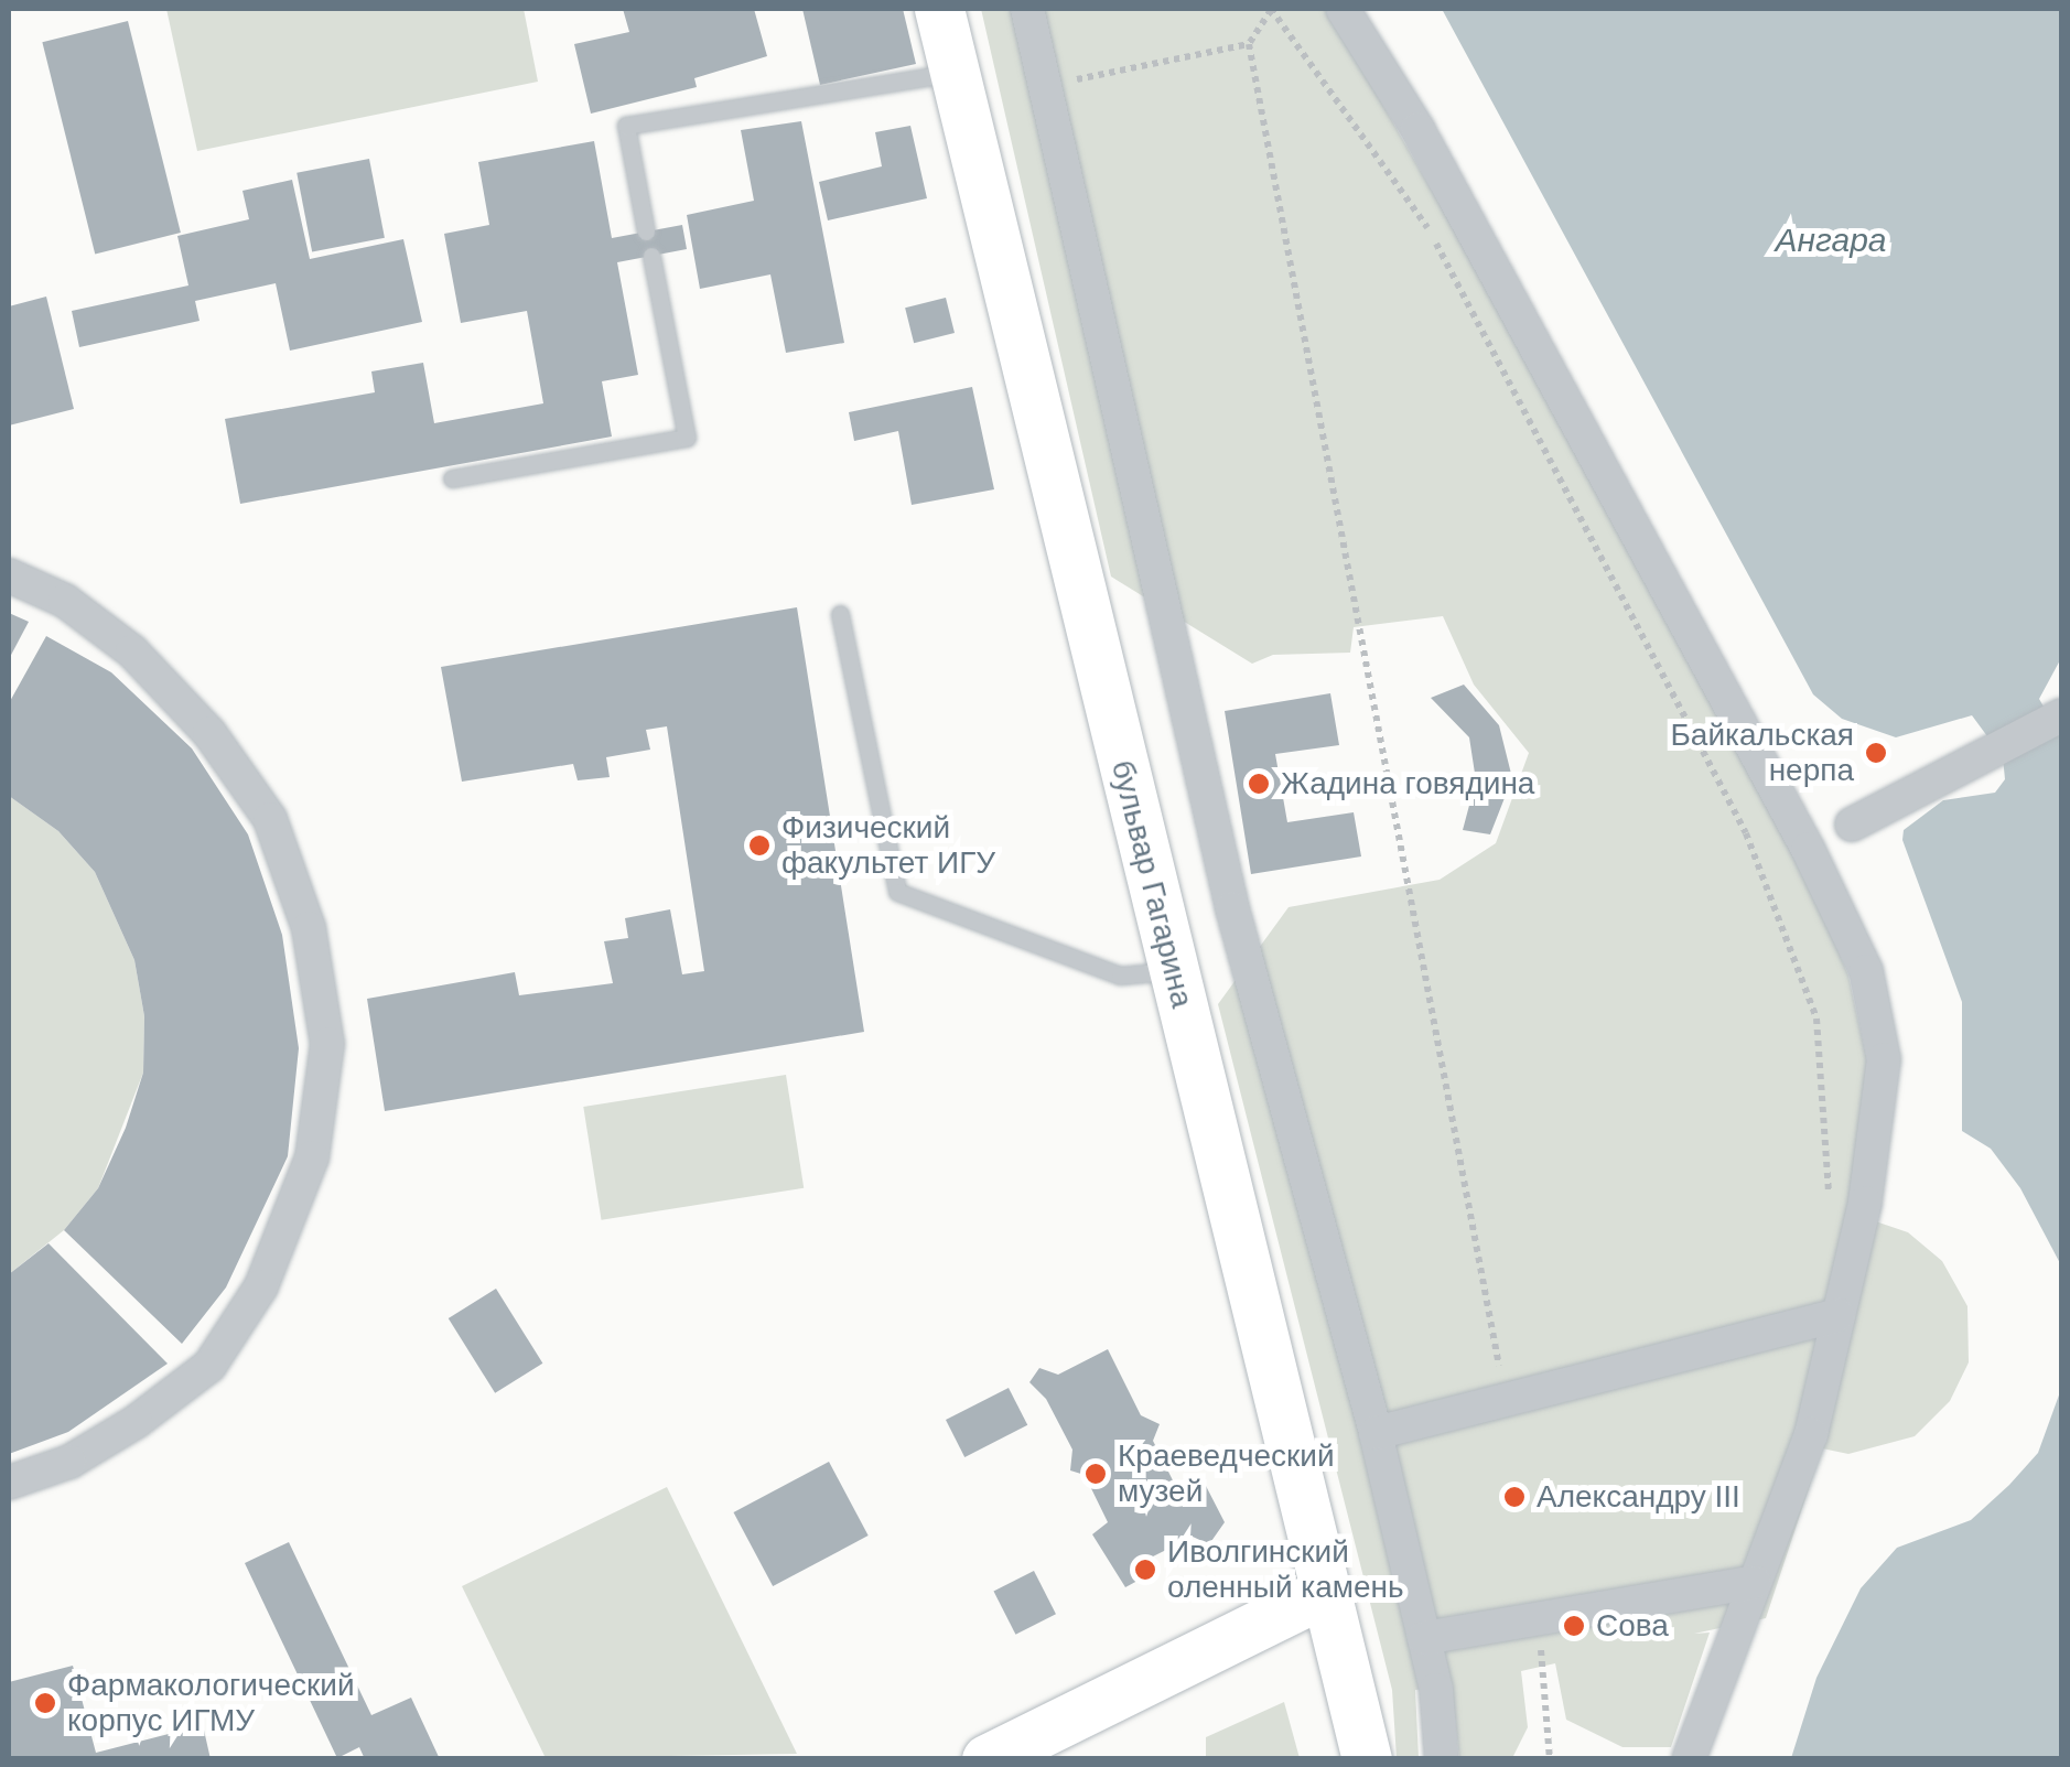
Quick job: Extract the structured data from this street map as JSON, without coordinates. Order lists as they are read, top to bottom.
{
  "streets": {
    "street": ["бульвар Гагарина"]
  },
  "water": ["Ангара"],
  "places": [
    "Байкальская нерпа",
    "Жадина говядина",
    "Физический факультет ИГУ",
    "Краеведческий музей",
    "Александру III",
    "Иволгинский оленный камень",
    "Сова",
    "Фармакологический корпус ИГМУ"
  ]
}
